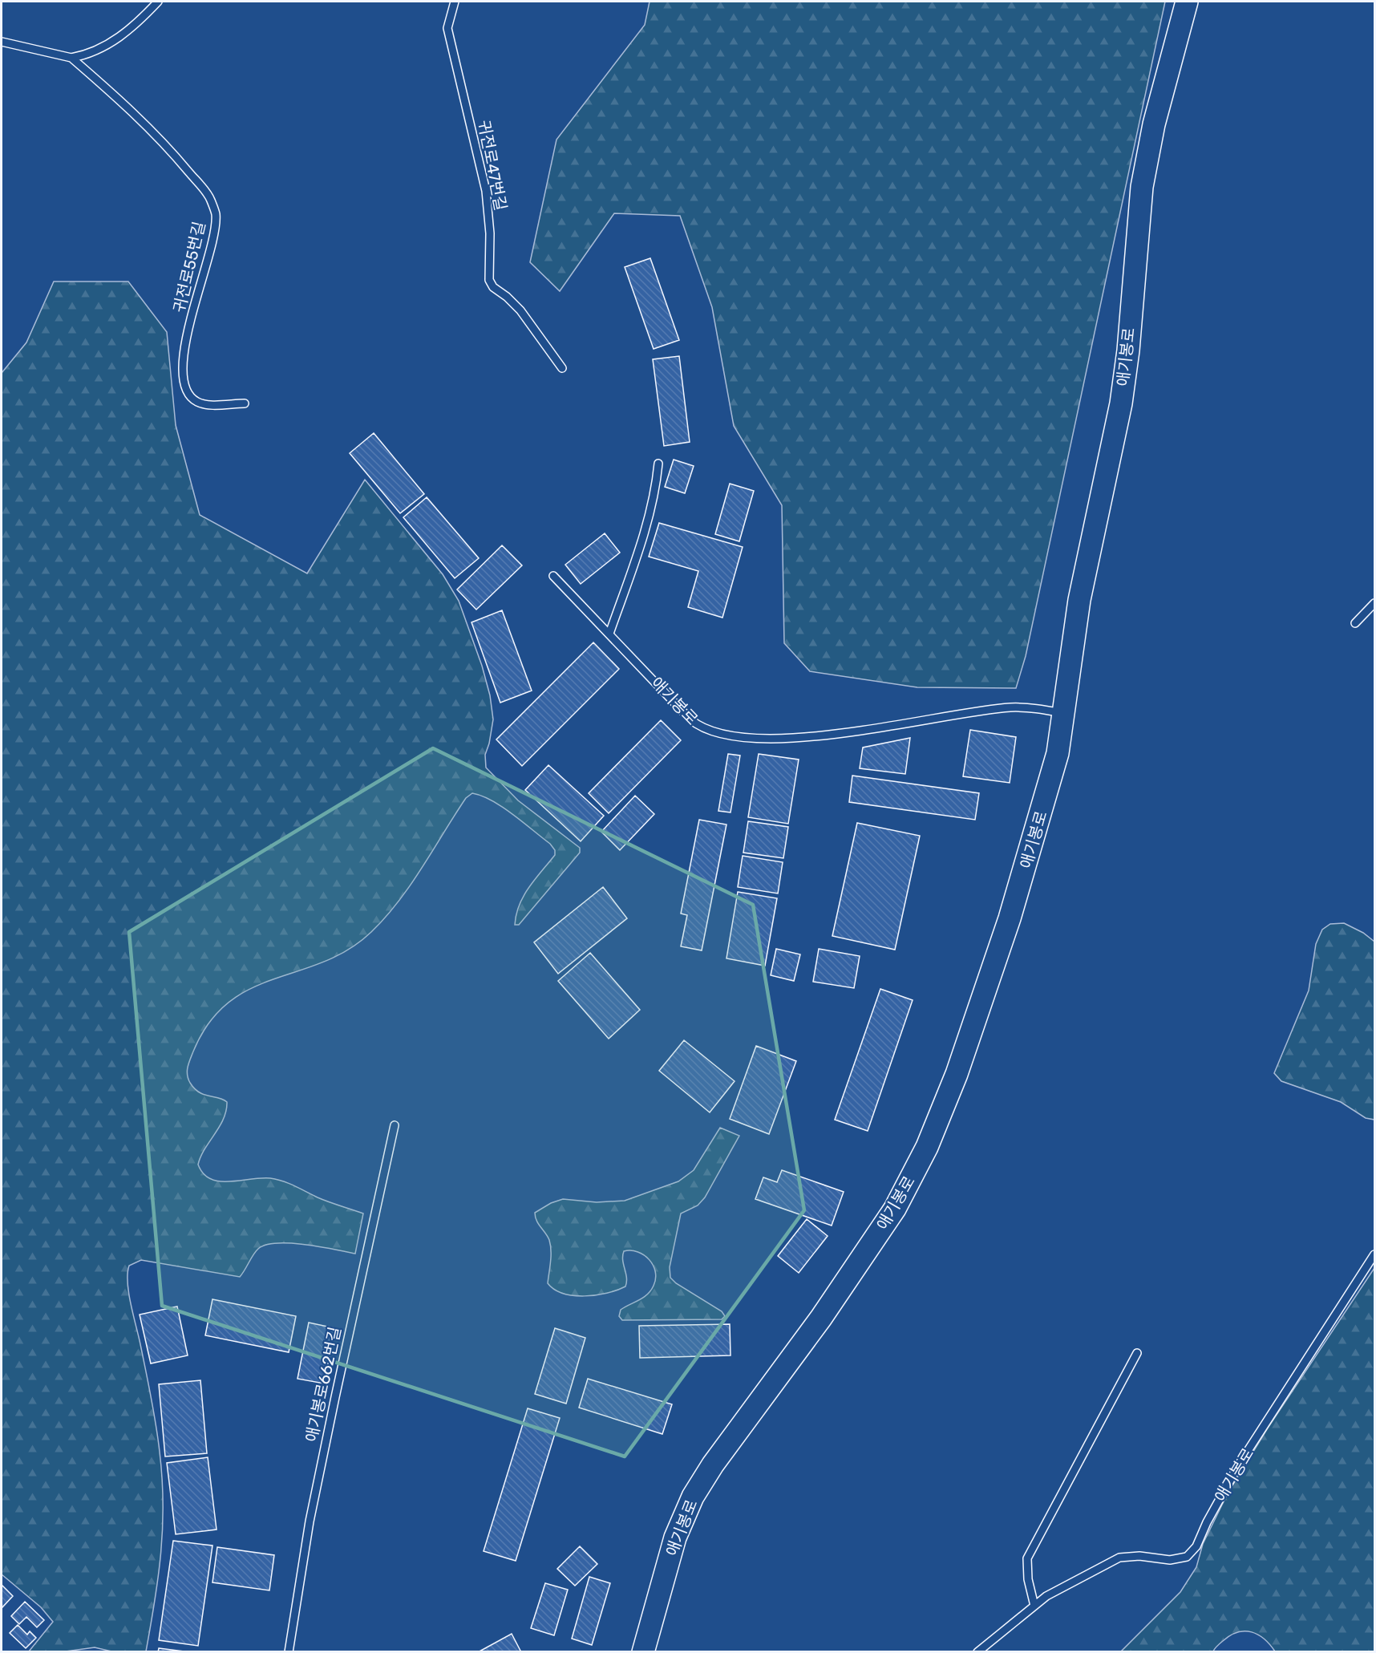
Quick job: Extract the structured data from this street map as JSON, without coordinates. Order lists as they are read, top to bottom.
{
  "streets": {
    "main road": ["애기봉로"],
    "lane": ["귀전로47번길", "귀전로55번길", "애기봉로662번길"]
  }
}
